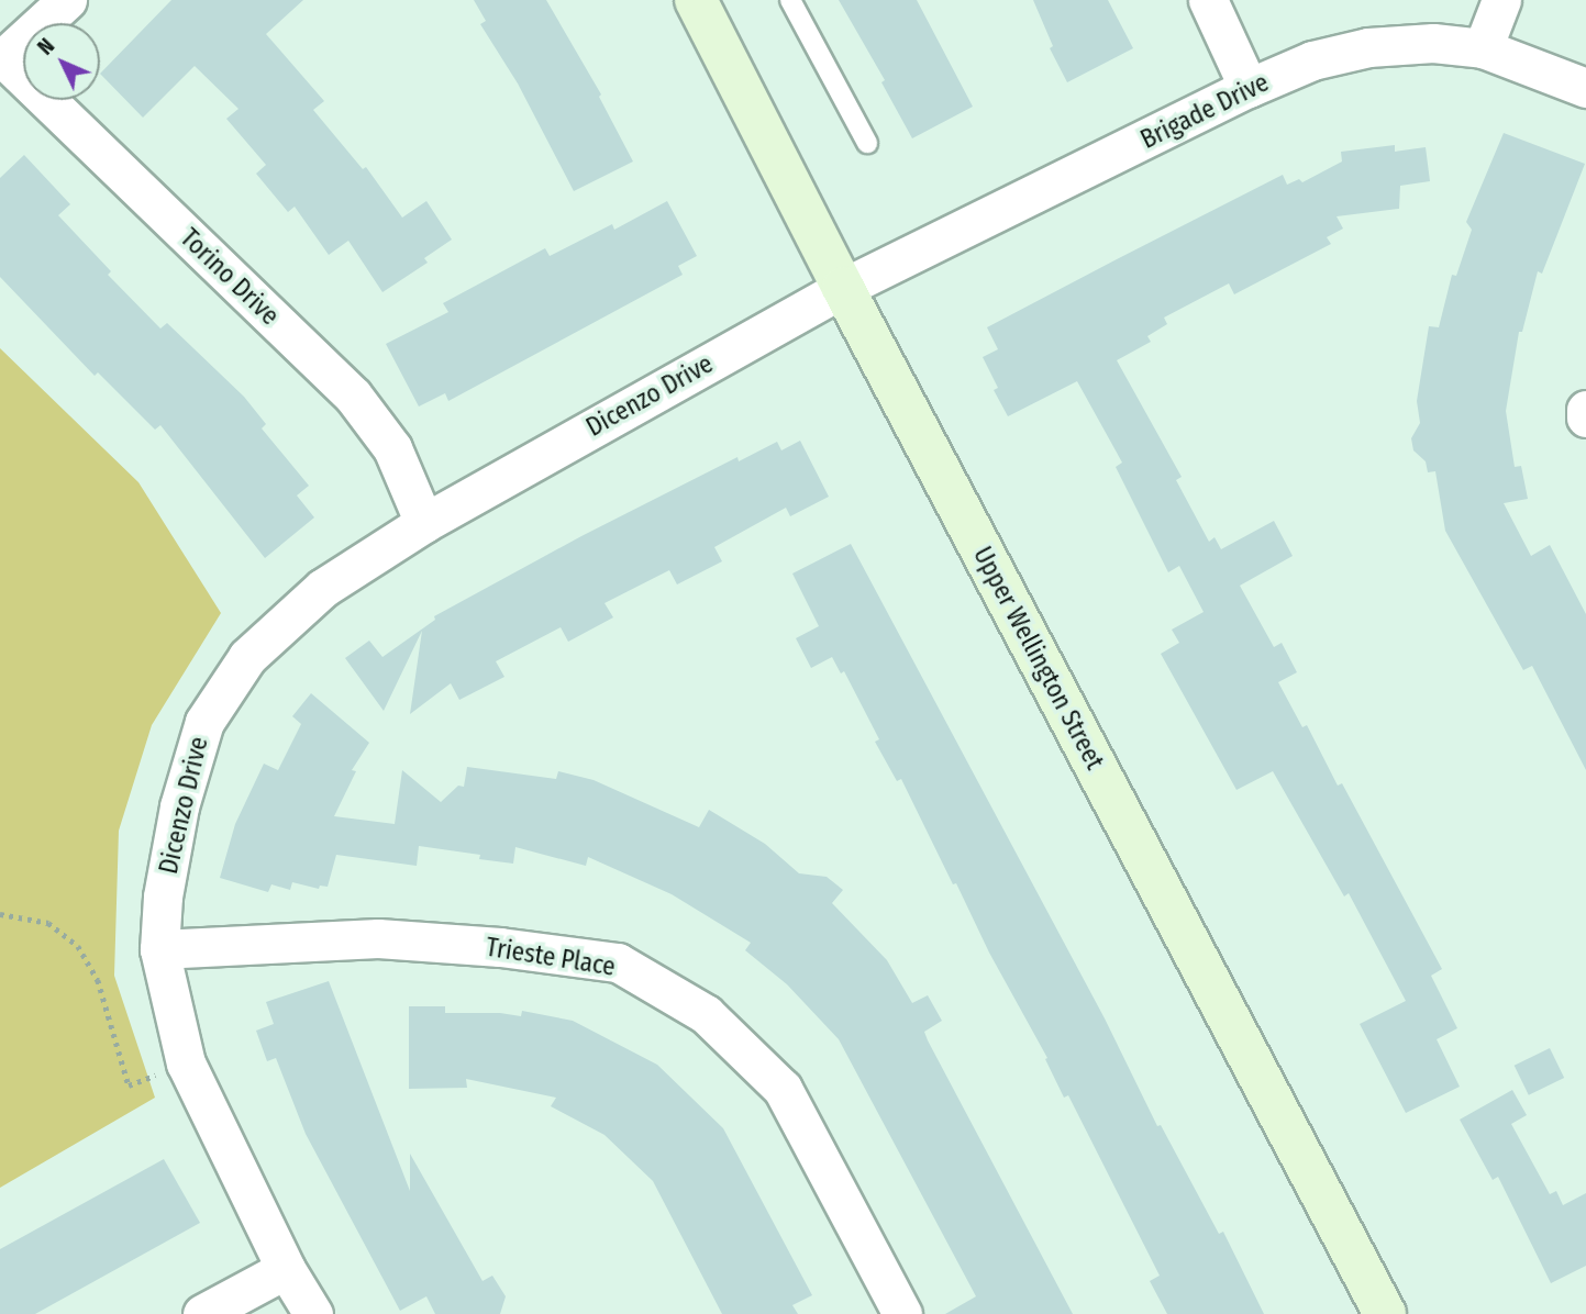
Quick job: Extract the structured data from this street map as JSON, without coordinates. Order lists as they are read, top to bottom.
{
  "streets": {
    "main road": ["Upper Wellington Street"],
    "street": [
      "Brigade Drive",
      "Torino Drive",
      "Dicenzo Drive",
      "Trieste Place"
    ]
  },
  "crossings": [
    ["Brigade Drive", "Dicenzo Drive"],
    ["Brigade Drive", "Upper Wellington Street"],
    ["Torino Drive", "Dicenzo Drive"],
    ["Dicenzo Drive", "Upper Wellington Street"],
    ["Dicenzo Drive", "Trieste Place"]
  ],
  "north": "top left"
}
